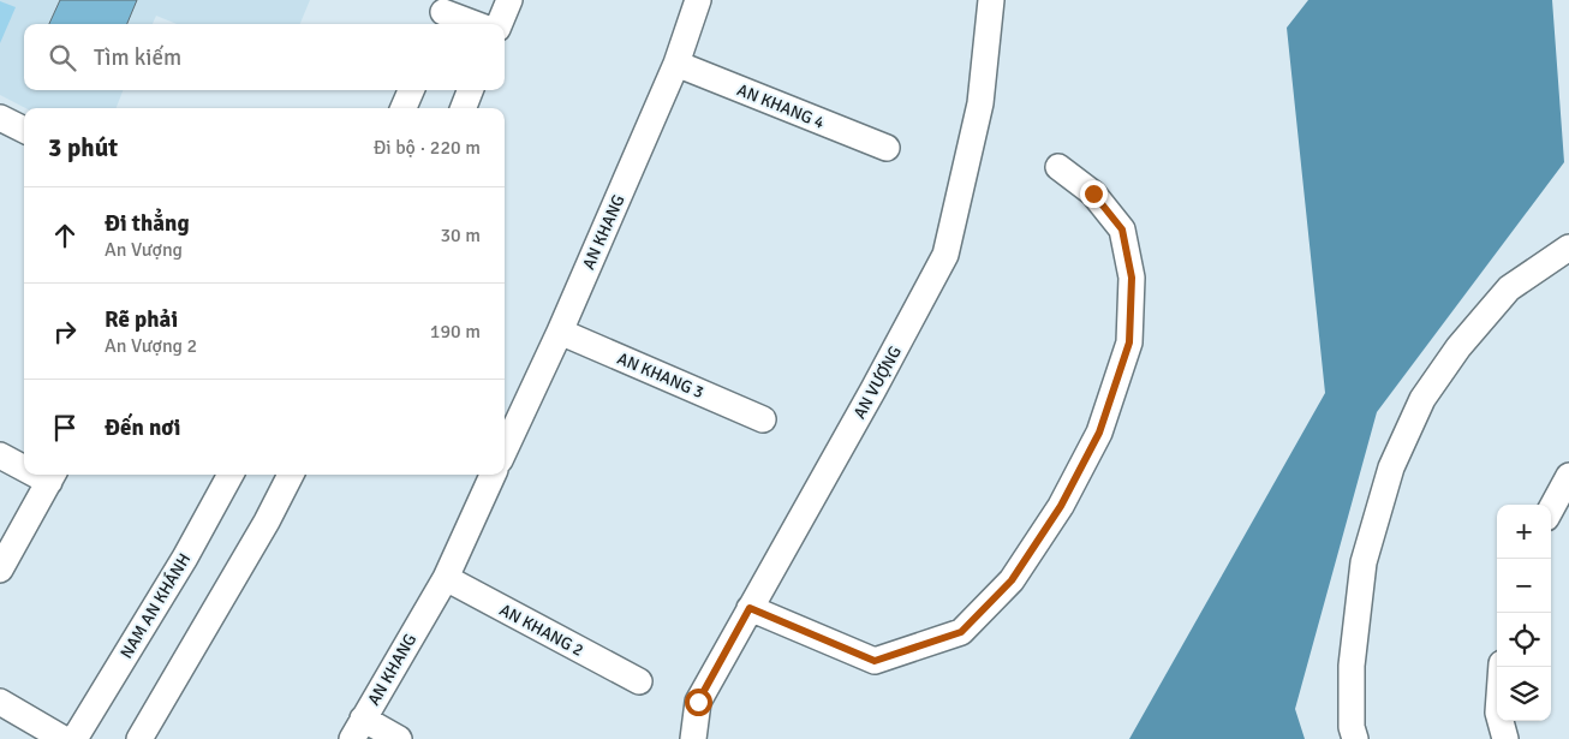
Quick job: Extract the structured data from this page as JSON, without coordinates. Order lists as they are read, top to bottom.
{
  "streets": {
    "street": [
      "AN KHANG 4",
      "AN KHANG",
      "AN KHANG 3",
      "AN VƯỢNG",
      "NAM AN KHÁNH",
      "AN KHANG 2"
    ]
  },
  "crossings": [
    ["AN KHANG 4", "AN KHANG"],
    ["AN KHANG", "AN KHANG 3"],
    ["AN KHANG", "AN KHANG 2"]
  ],
  "page": {
    "search": "Tìm kiếm",
    "heading": ["3 phút", "Đi bộ · 220 m"],
    "list": [
      ["Đi thẳng", "An Vượng", "30 m"],
      ["Rẽ phải", "An Vượng 2", "190 m"],
      "Đến nơi"
    ],
    "map_buttons": ["+", "−"]
  }
}
